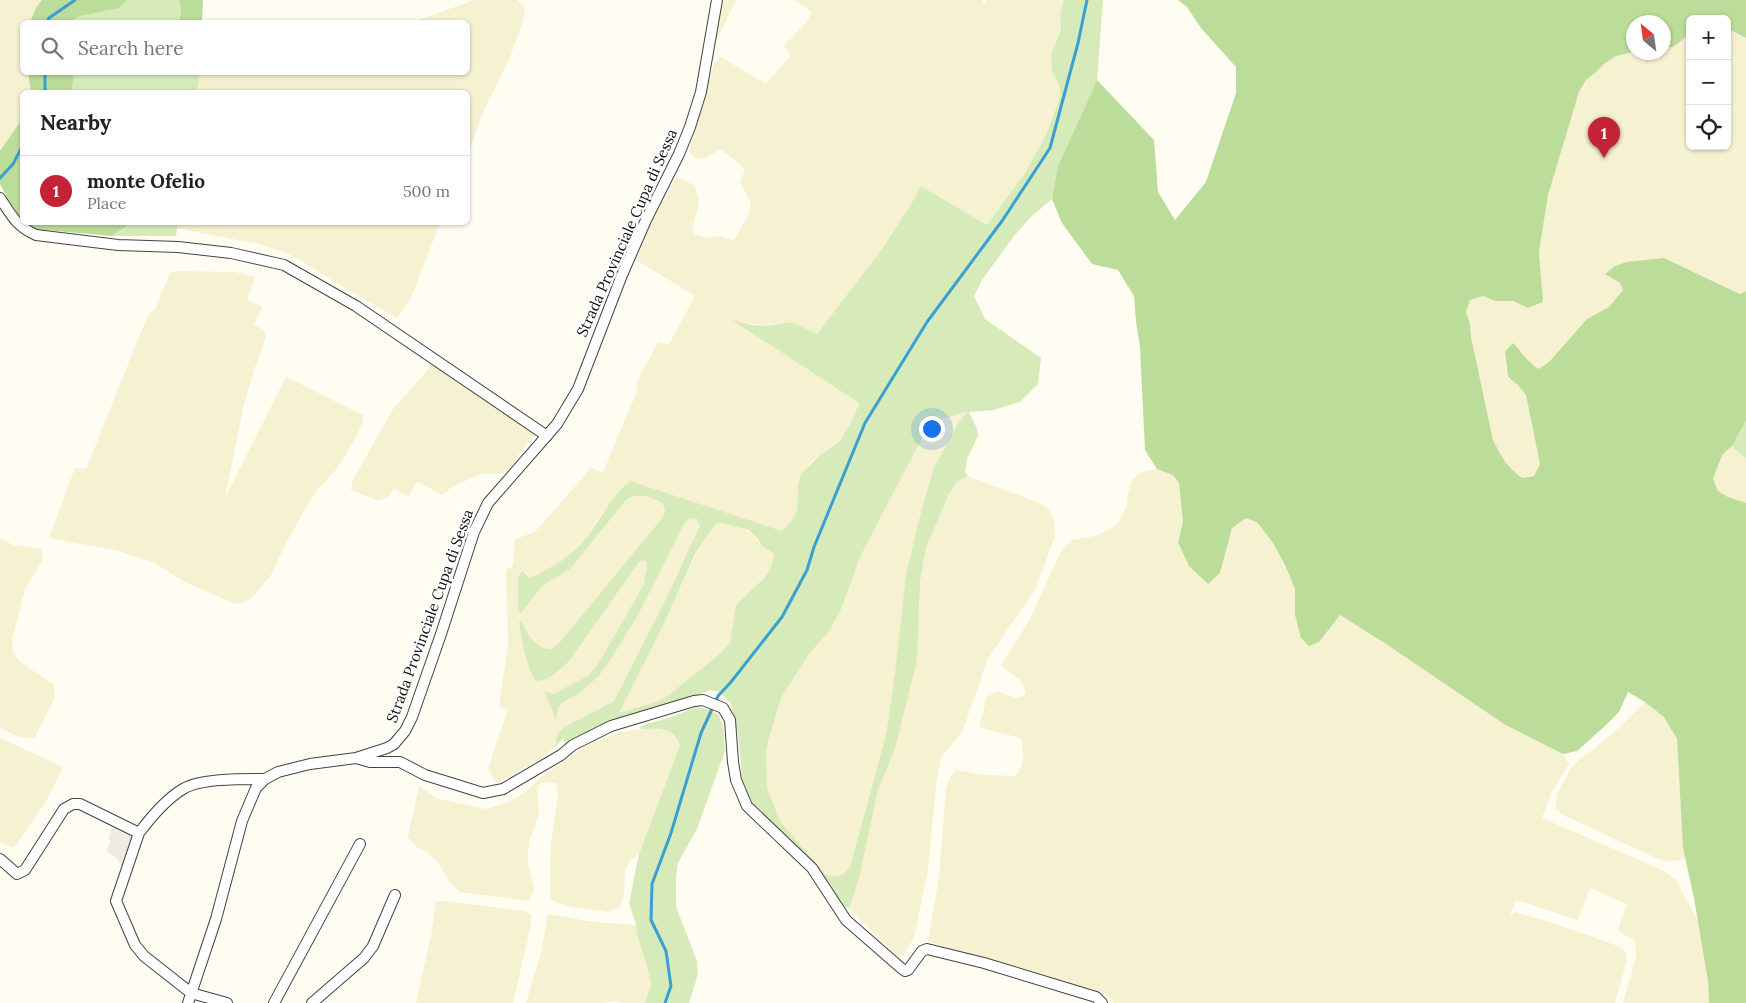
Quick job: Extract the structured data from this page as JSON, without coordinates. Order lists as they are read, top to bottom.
{
  "streets": {
    "street": ["Strada Provinciale Cupa di Sessa"]
  },
  "north": "top left",
  "page": {
    "map_buttons": ["+", "−"],
    "search": "Search here",
    "heading": "Nearby",
    "pins": "1",
    "list": [
      {
        "mark": "1",
        "name": "monte Ofelio",
        "note": "Place",
        "value": "500 m"
      }
    ]
  }
}
